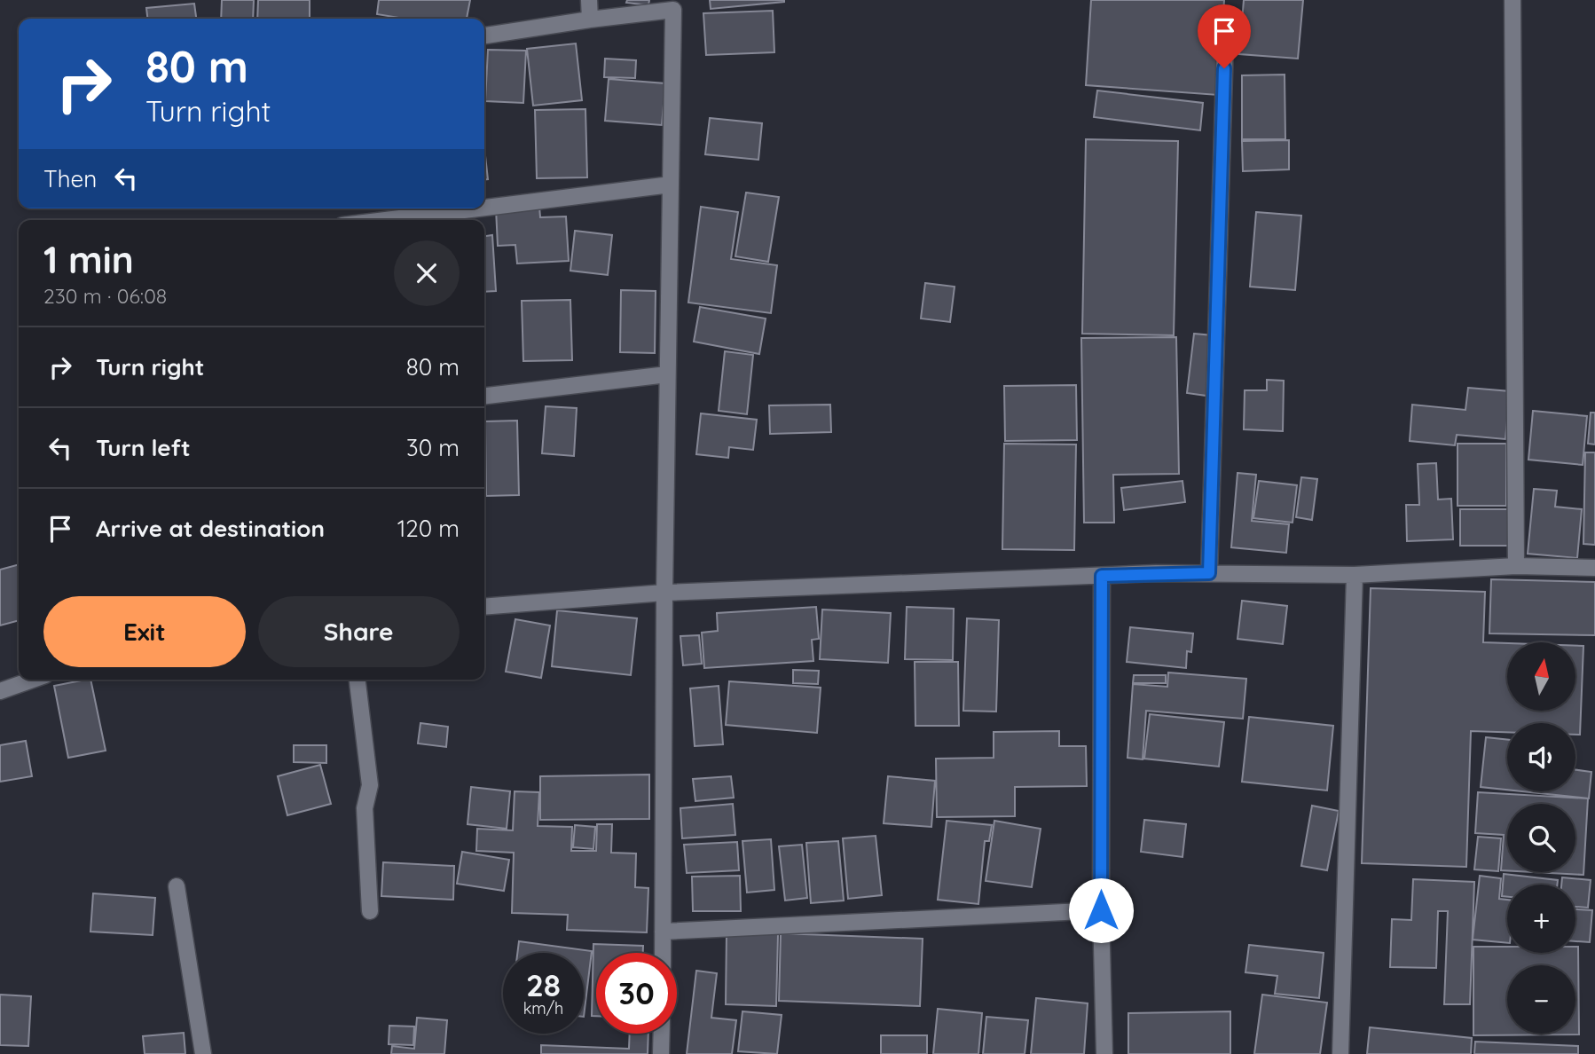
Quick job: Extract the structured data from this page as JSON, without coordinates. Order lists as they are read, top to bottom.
{
  "north": "top",
  "page": {
    "turn": ["80 m", "Turn right"],
    "then": "Then",
    "heading": ["1 min", "230 m · 06:08"],
    "list": [
      {
        "name": "Turn right",
        "value": "80 m"
      },
      {
        "name": "Turn left",
        "value": "30 m"
      },
      {
        "name": "Arrive at destination",
        "value": "120 m"
      }
    ],
    "buttons": ["Exit", "Share"],
    "map_buttons": ["+", "−"],
    "speed": "28 km/h",
    "limit": "30"
  }
}
